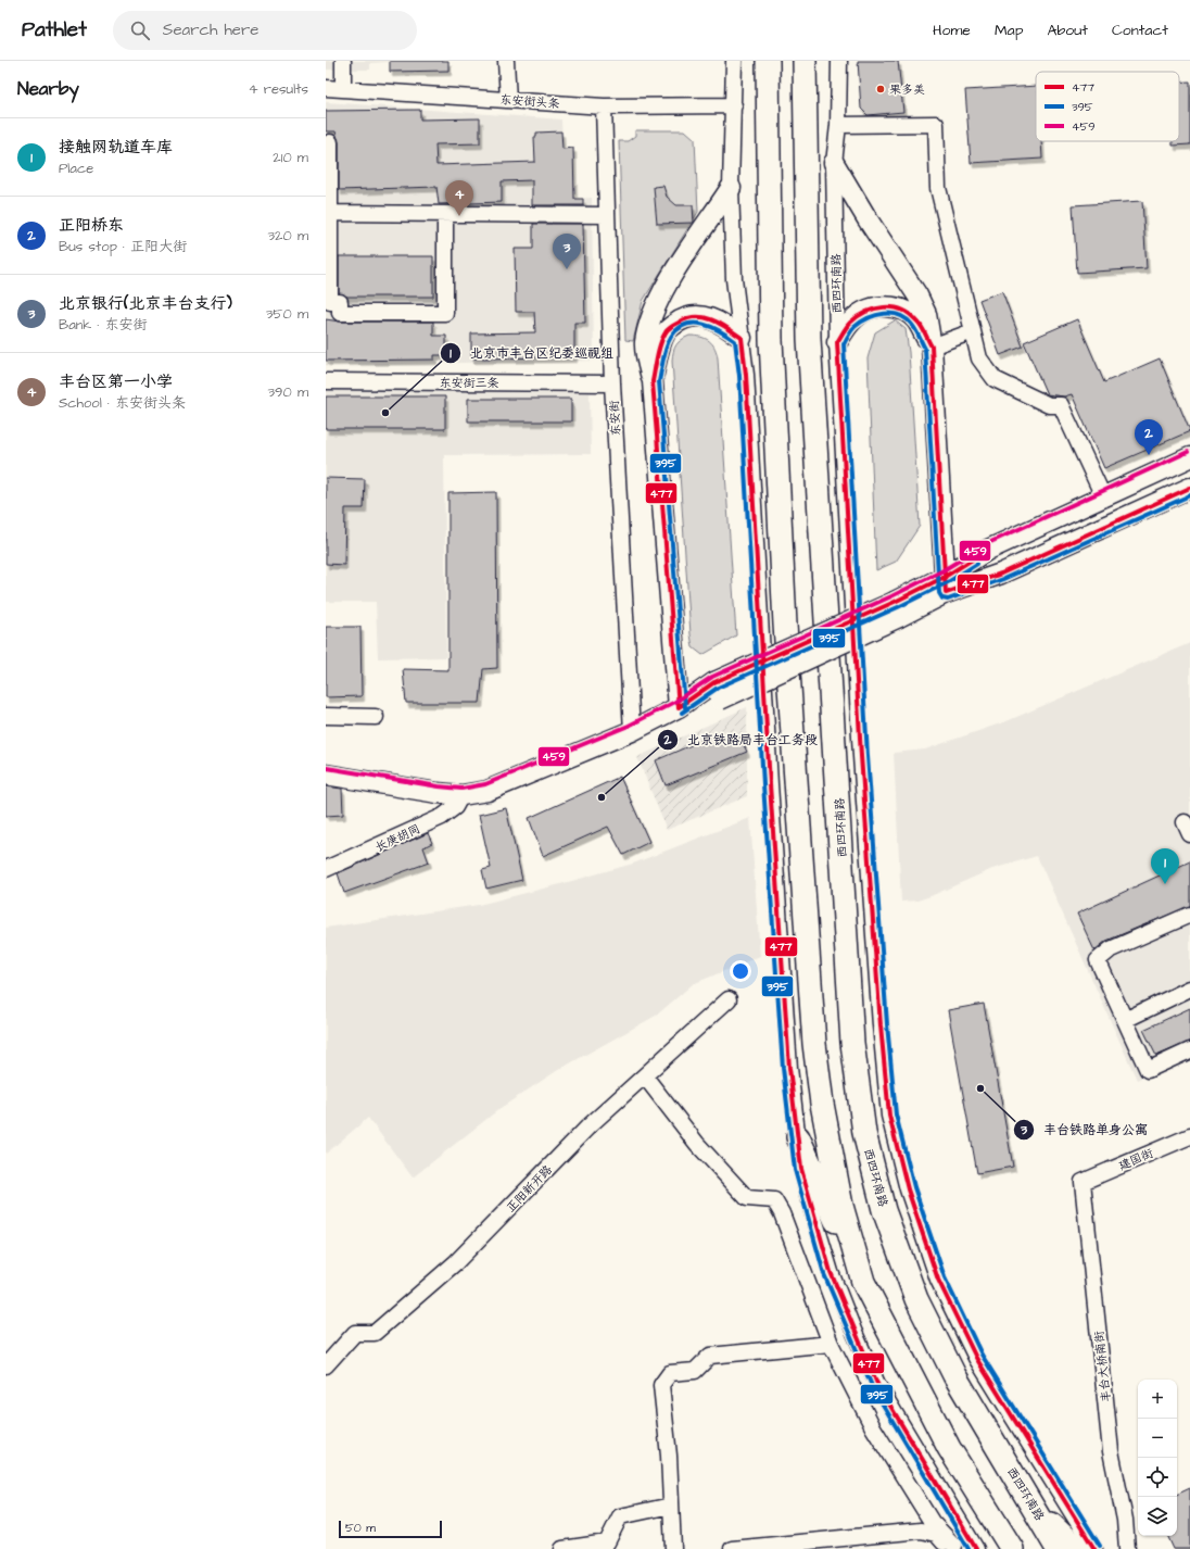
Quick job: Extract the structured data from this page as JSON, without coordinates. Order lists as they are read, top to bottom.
{
  "streets": {
    "highway": ["西四环南路"],
    "street": [
      "东安街头条",
      "东安街三条",
      "东安街",
      "长庚胡同",
      "建国街",
      "正阳新开路",
      "丰台大桥南街"
    ]
  },
  "crossings": [
    ["东安街头条", "东安街"],
    ["东安街三条", "东安街"],
    ["建国街", "丰台大桥南街"]
  ],
  "places": [
    "果多美",
    "北京市丰台区纪委巡视组",
    "北京铁路局丰台工务段",
    "丰台铁路单身公寓"
  ],
  "lines": ["transit line 477", "transit line 395", "transit line 459"],
  "legend": ["477", "395", "459"],
  "scale_bar": "50 m",
  "page": {
    "header": "Pathlet",
    "search": "Search here",
    "nav": [
      "Home",
      "Map",
      "About",
      "Contact"
    ],
    "heading": ["Nearby", "4 results"],
    "list": [
      {
        "mark": "1",
        "name": "接触网轨道车库",
        "note": "Place",
        "value": "210 m"
      },
      {
        "mark": "2",
        "name": "正阳桥东",
        "note": "Bus stop · 正阳大街",
        "value": "320 m"
      },
      {
        "mark": "3",
        "name": "北京银行(北京丰台支行)",
        "note": "Bank · 东安街",
        "value": "350 m"
      },
      {
        "mark": "4",
        "name": "丰台区第一小学",
        "note": "School · 东安街头条",
        "value": "390 m"
      }
    ],
    "pins": [
      "4",
      "3",
      "2",
      "1"
    ],
    "map_buttons": ["+", "−"],
    "scale": "50 m"
  }
}
